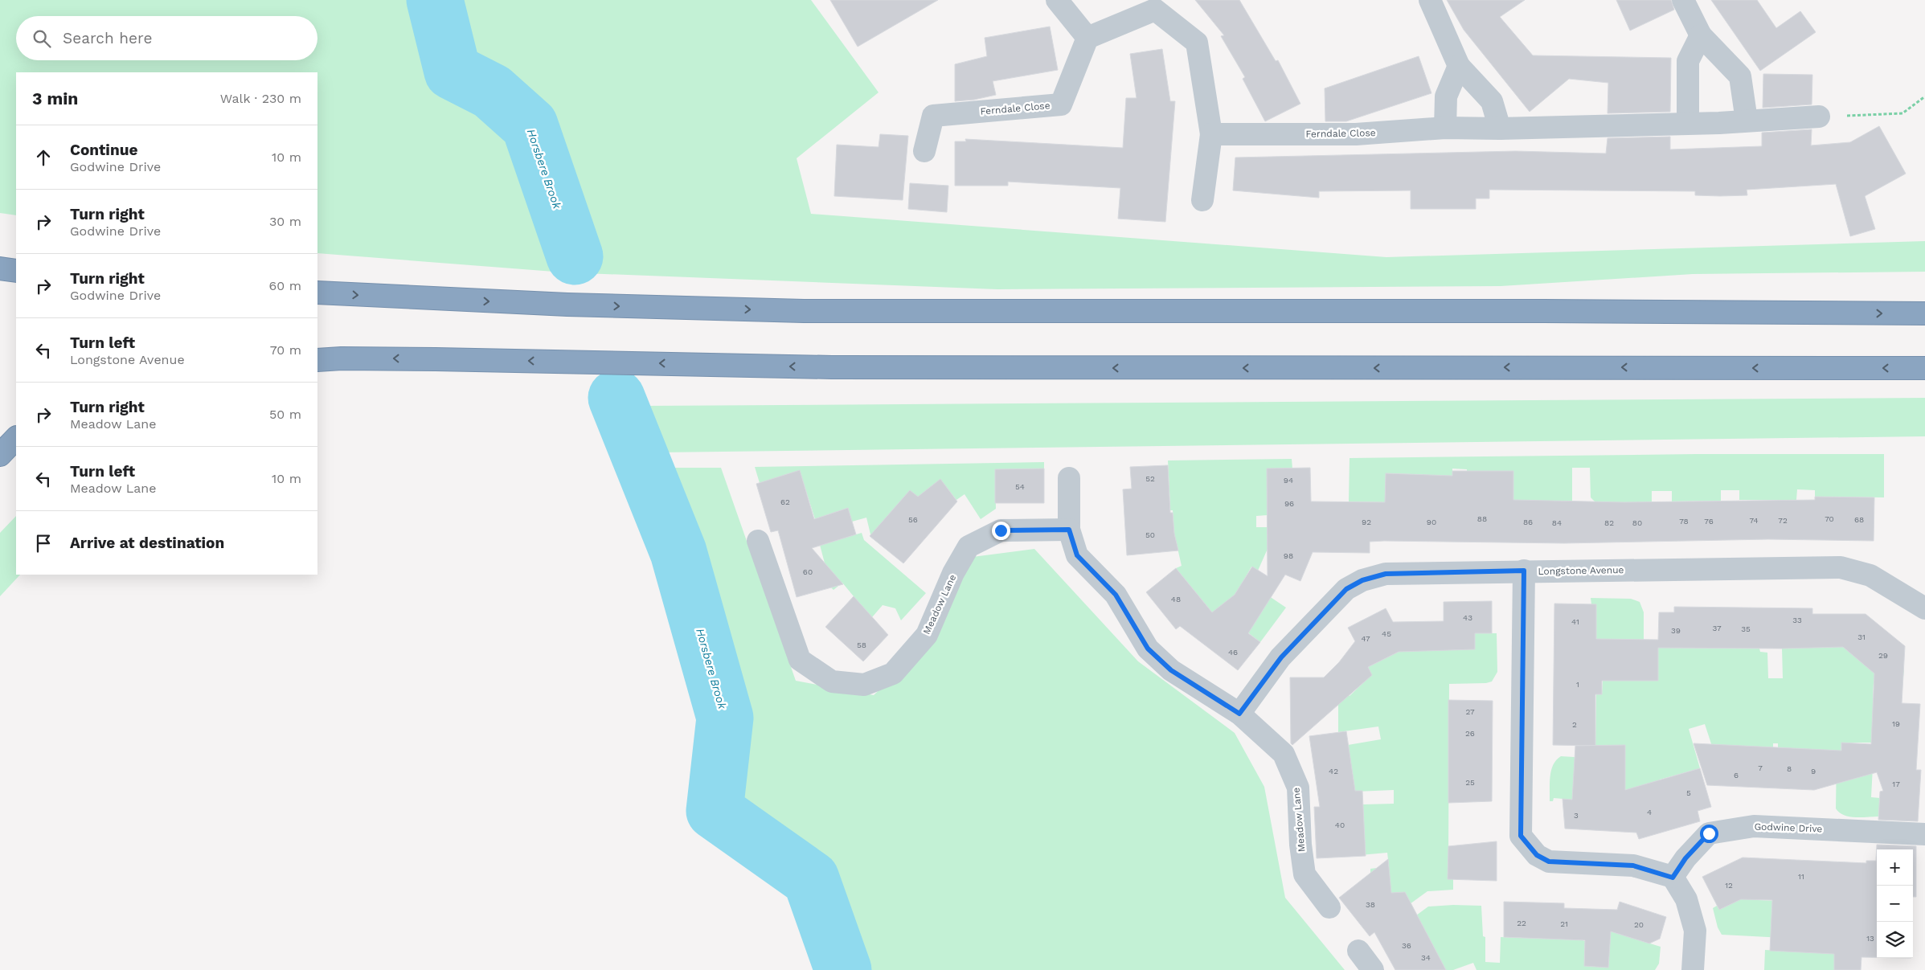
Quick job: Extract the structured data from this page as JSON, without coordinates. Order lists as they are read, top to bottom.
{
  "streets": {
    "street": [
      "Ferndale Close",
      "Longstone Avenue",
      "Meadow Lane",
      "Godwine Drive"
    ]
  },
  "crossings": [
    ["Longstone Avenue", "Meadow Lane"]
  ],
  "water": ["Horsbere Brook"],
  "house_numbers": [
    "52",
    "94",
    "54",
    "62",
    "96",
    "88",
    "70",
    "56",
    "68",
    "74",
    "72",
    "78",
    "76",
    "92",
    "90",
    "86",
    "84",
    "82",
    "80",
    "50",
    "98",
    "60",
    "48",
    "43",
    "33",
    "41",
    "37",
    "35",
    "39",
    "45",
    "31",
    "47",
    "58",
    "46",
    "29",
    "1",
    "27",
    "19",
    "2",
    "26",
    "7",
    "8",
    "42",
    "9",
    "6",
    "25",
    "17",
    "5",
    "4",
    "3",
    "40",
    "11",
    "12",
    "38",
    "22",
    "21",
    "20",
    "13",
    "36",
    "34"
  ],
  "page": {
    "search": "Search here",
    "heading": ["3 min", "Walk · 230 m"],
    "list": [
      ["Continue", "Godwine Drive", "10 m"],
      ["Turn right", "Godwine Drive", "30 m"],
      ["Turn right", "Godwine Drive", "60 m"],
      ["Turn left", "Longstone Avenue", "70 m"],
      ["Turn right", "Meadow Lane", "50 m"],
      ["Turn left", "Meadow Lane", "10 m"],
      "Arrive at destination"
    ],
    "map_buttons": ["+", "−"]
  }
}
